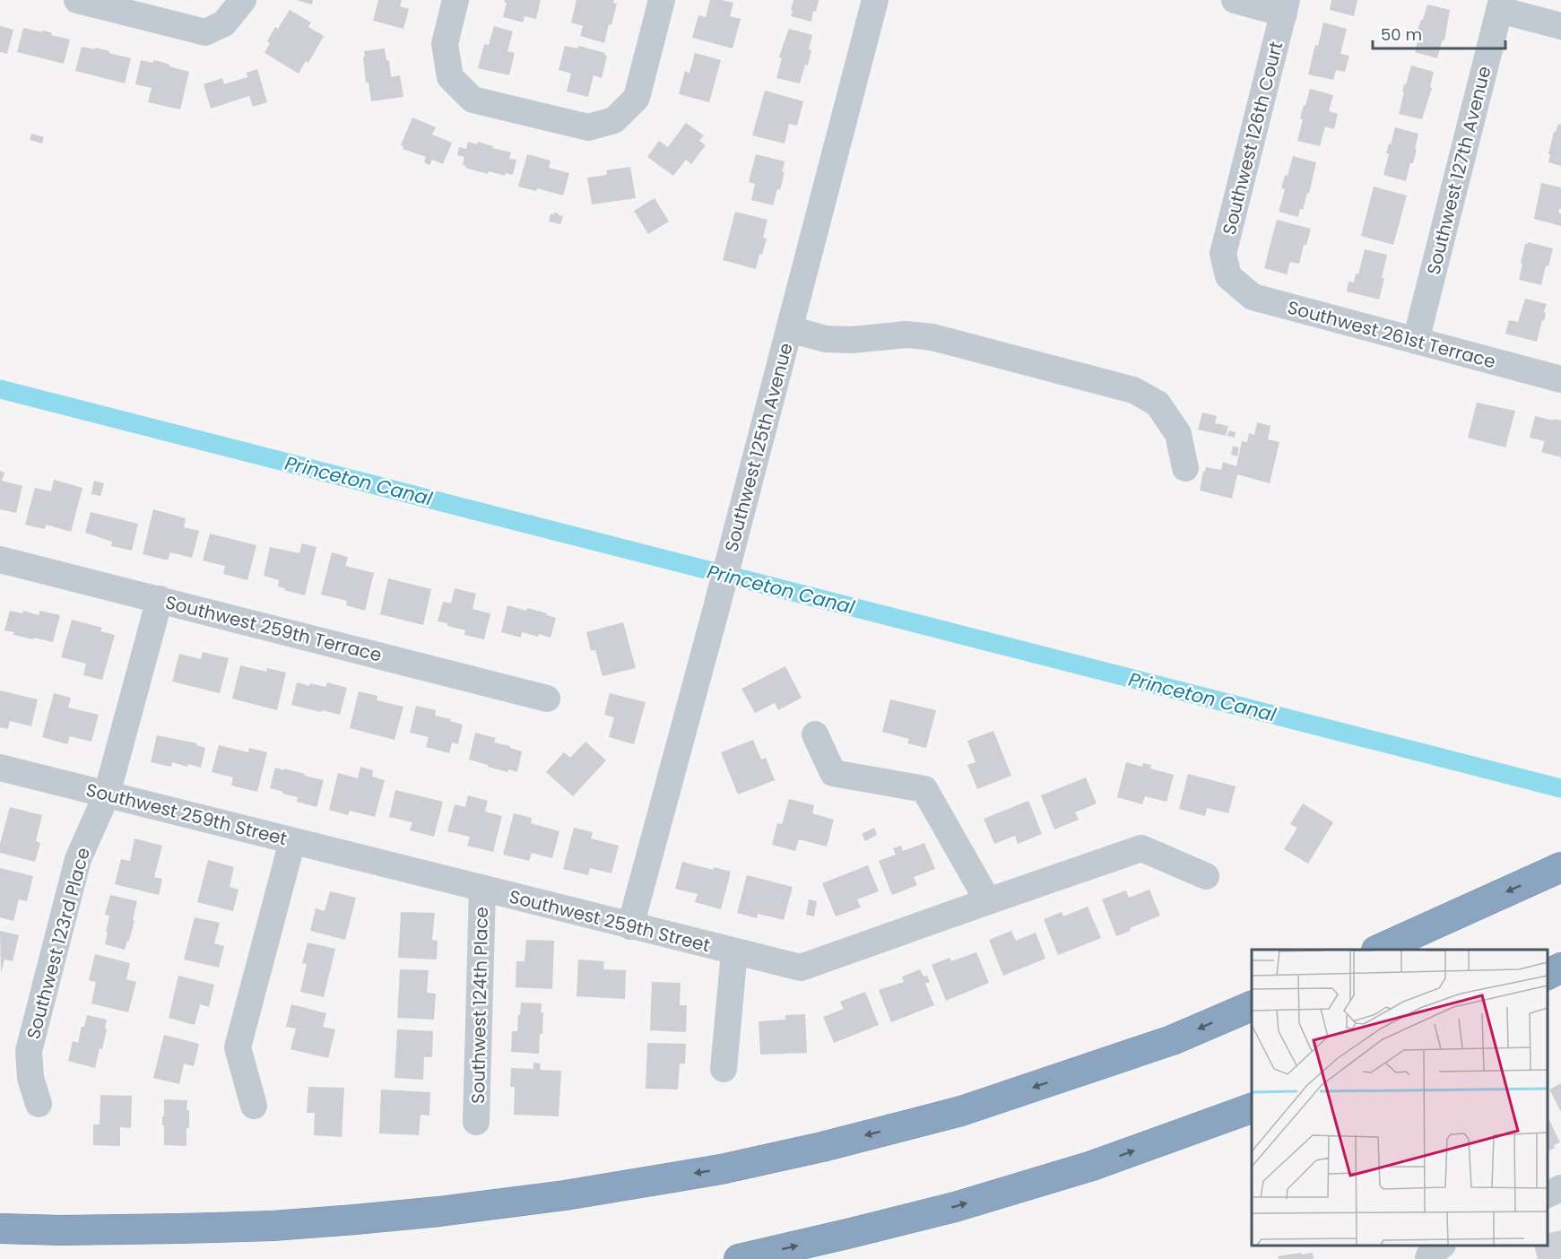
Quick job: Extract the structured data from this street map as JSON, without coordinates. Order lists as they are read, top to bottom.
{
  "streets": {
    "street": [
      "Southwest 126th Court",
      "Southwest 127th Avenue",
      "Southwest 261st Terrace",
      "Southwest 125th Avenue",
      "Southwest 259th Terrace",
      "Southwest 259th Street",
      "Southwest 123rd Place",
      "Southwest 124th Place"
    ]
  },
  "crossings": [
    ["Southwest 126th Court", "Southwest 261st Terrace"],
    ["Southwest 127th Avenue", "Southwest 261st Terrace"],
    ["Southwest 125th Avenue", "Southwest 259th Street"],
    ["Southwest 259th Terrace", "Southwest 123rd Place"],
    ["Southwest 259th Street", "Southwest 123rd Place"],
    ["Southwest 259th Street", "Southwest 124th Place"]
  ],
  "water": ["Princeton Canal"],
  "scale_bar": "50 m"
}
